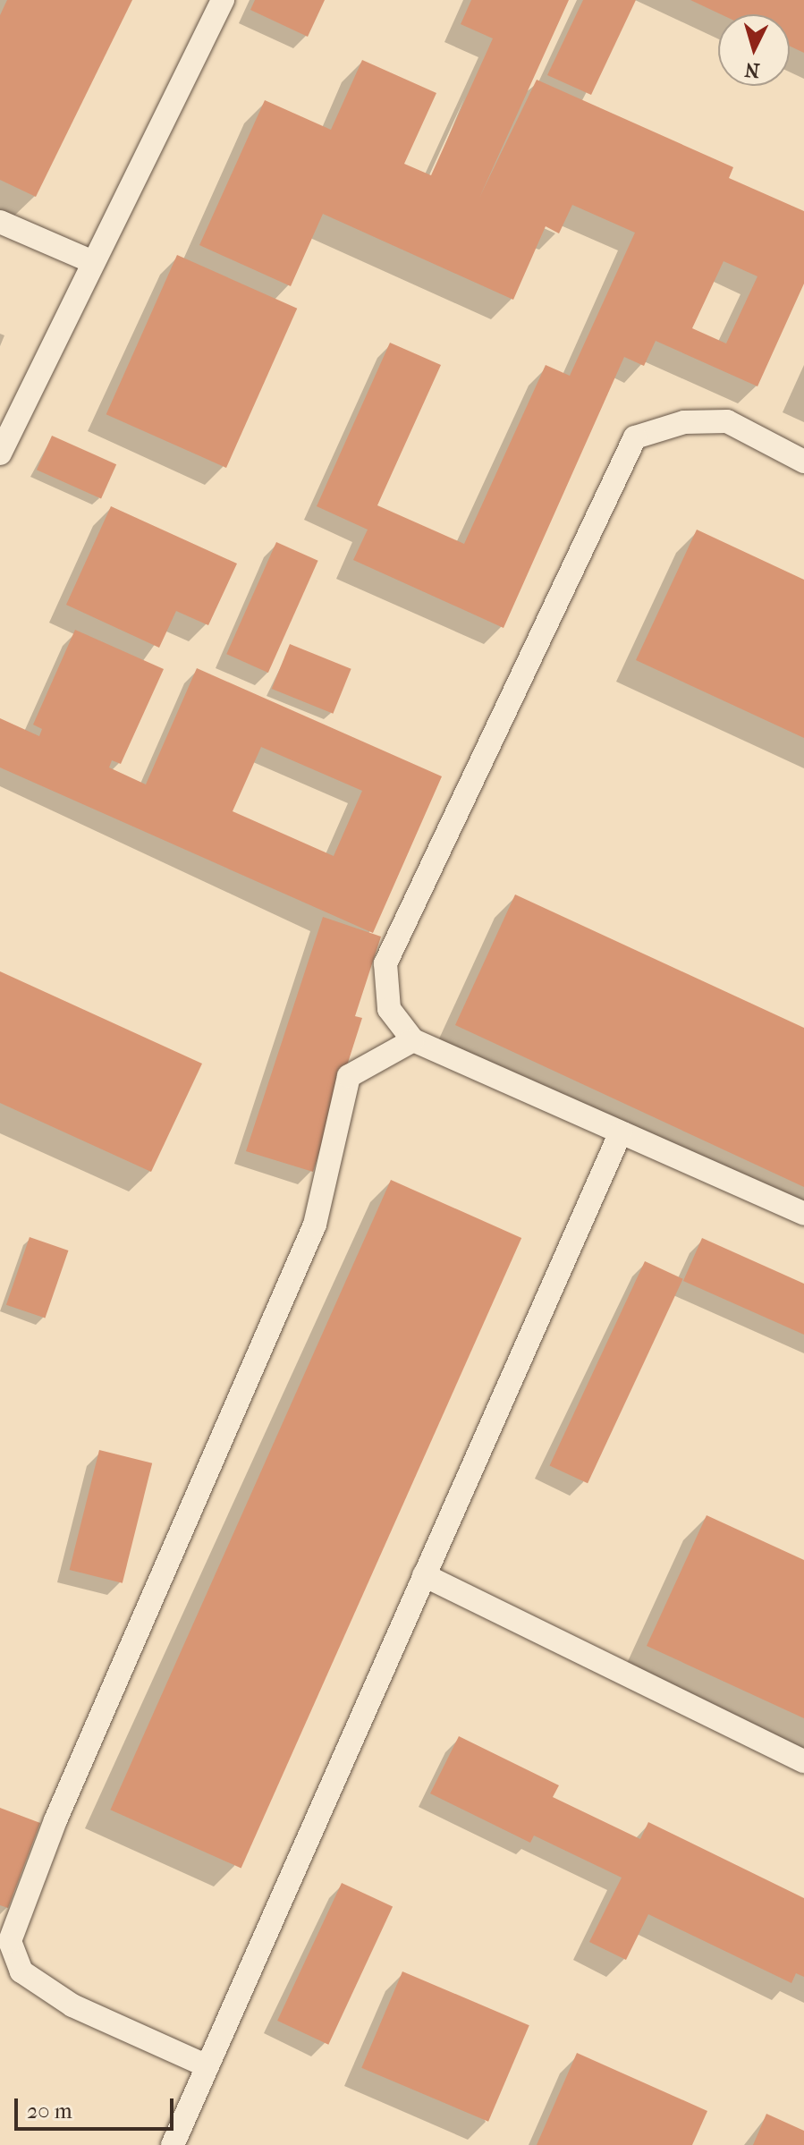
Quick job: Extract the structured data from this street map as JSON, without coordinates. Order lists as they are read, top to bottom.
{
  "scale_bar": "20 m",
  "north": "bottom"
}
